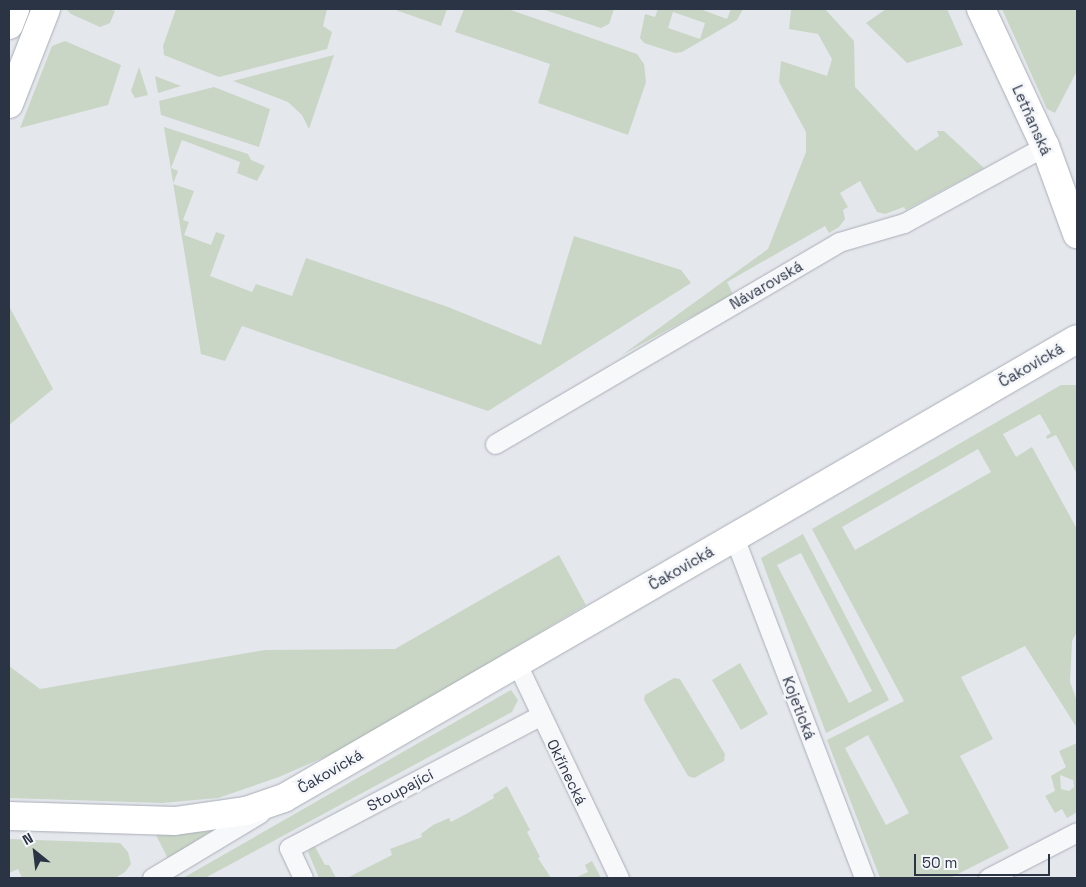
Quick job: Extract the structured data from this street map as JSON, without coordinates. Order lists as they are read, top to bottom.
{
  "streets": {
    "main road": ["Letňanská", "Čakovická"],
    "street": [
      "Návarovská",
      "Kojetická",
      "Okřínecká",
      "Stoupající"
    ]
  },
  "crossings": [
    ["Letňanská", "Návarovská"],
    ["Čakovická", "Kojetická"],
    ["Čakovická", "Okřínecká"],
    ["Okřínecká", "Stoupající"]
  ],
  "scale_bar": "50 m",
  "north": "top left"
}
